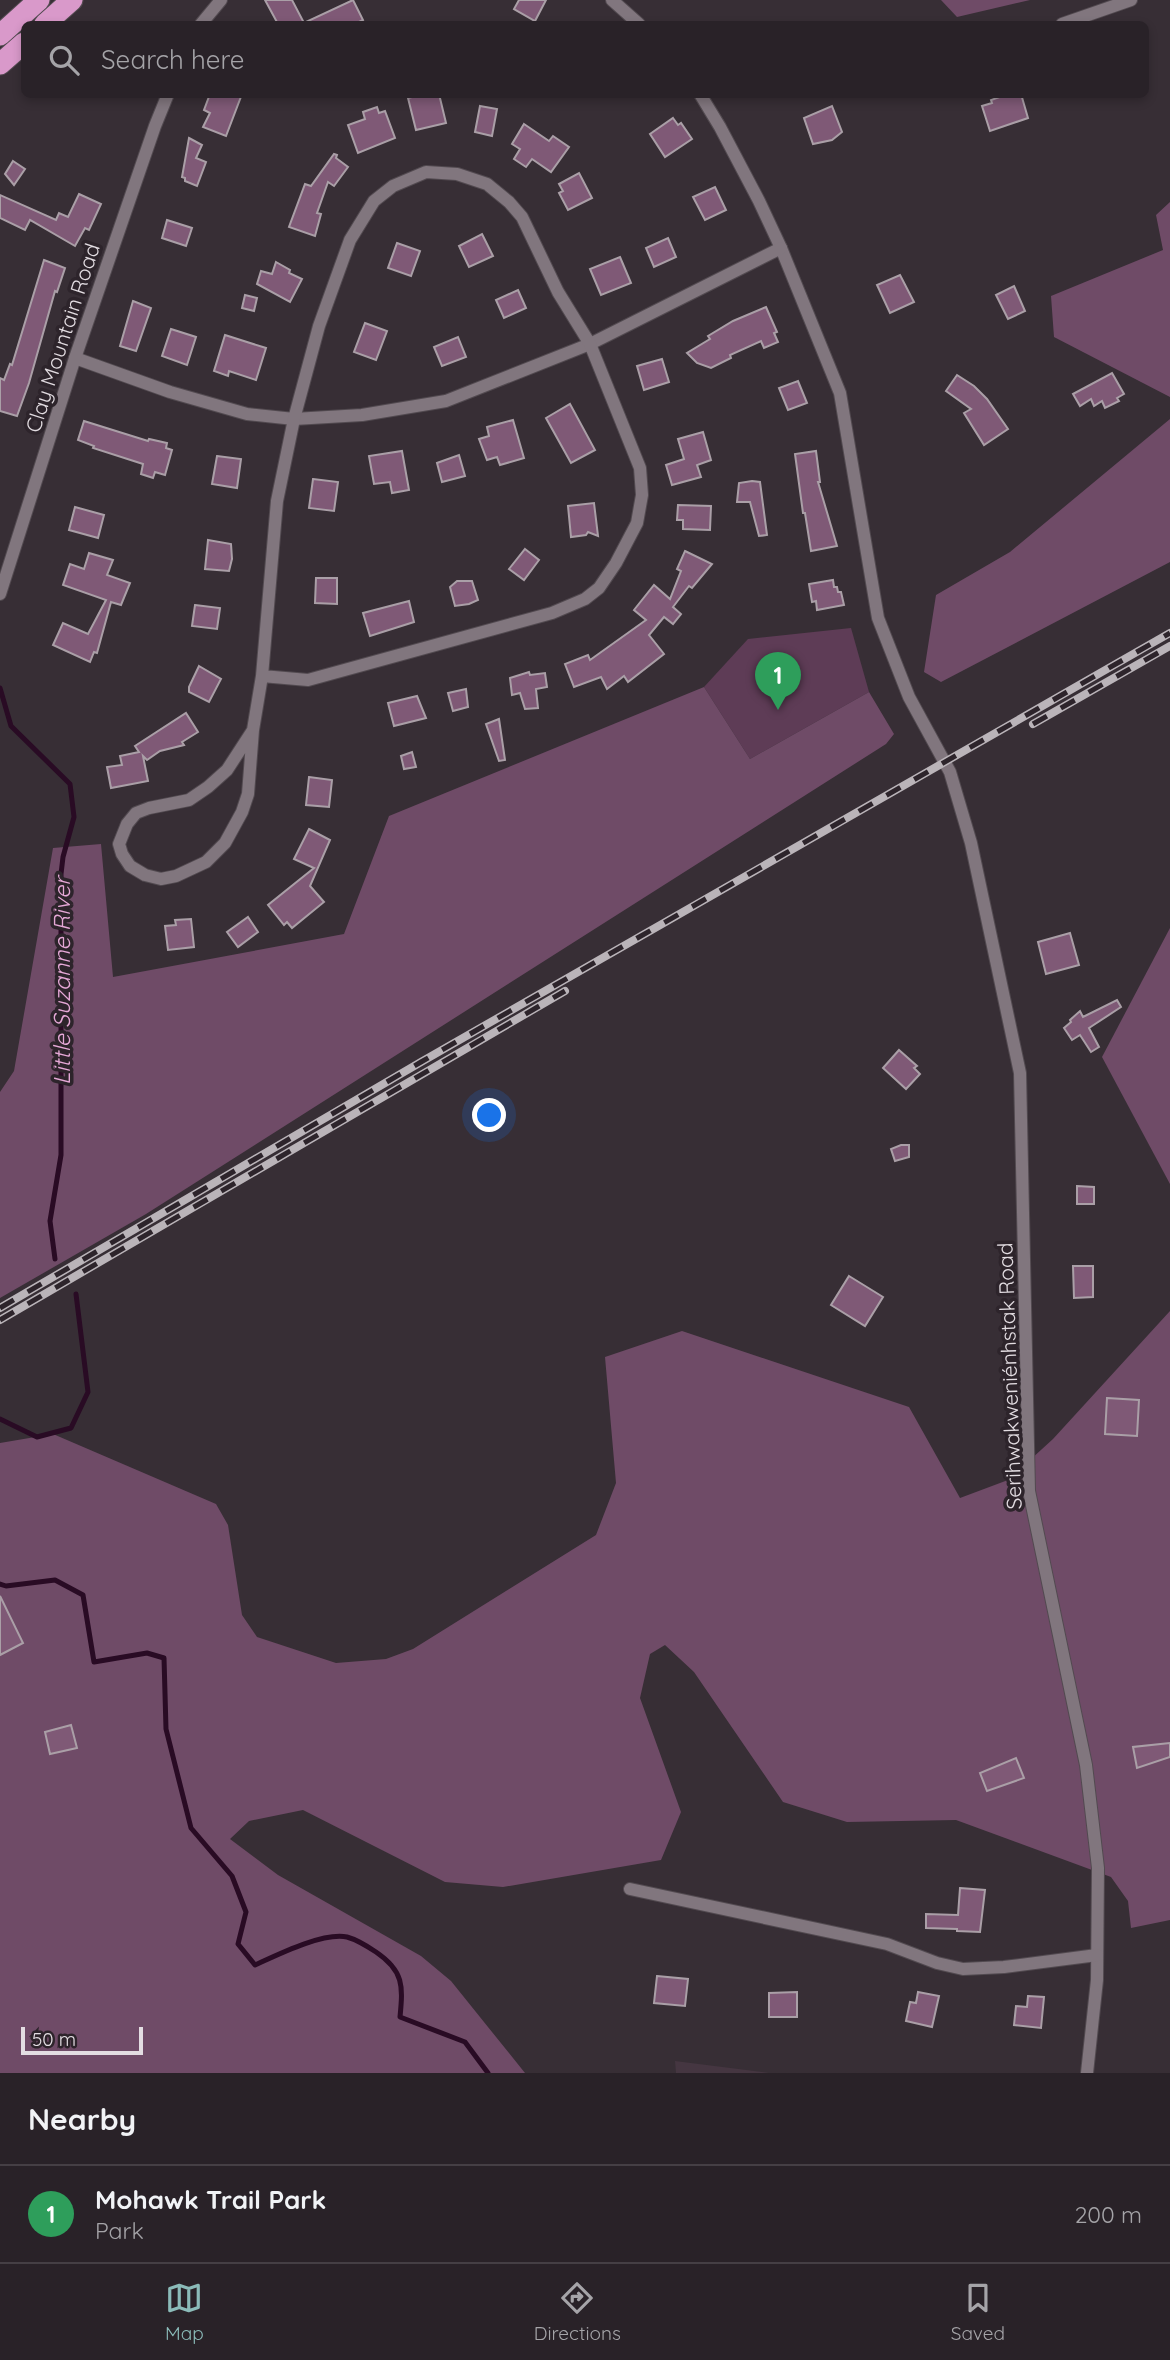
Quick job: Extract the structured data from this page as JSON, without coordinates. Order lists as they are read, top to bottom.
{
  "streets": {
    "street": ["Clay Mountain Road", "Serihwakweniénhstak Road"]
  },
  "water": ["Little Suzanne River"],
  "scale_bar": "50 m",
  "page": {
    "search": "Search here",
    "pins": "1",
    "scale": "50 m",
    "heading": "Nearby",
    "list": [
      {
        "mark": "1",
        "name": "Mohawk Trail Park",
        "note": "Park",
        "value": "200 m"
      }
    ],
    "nav": ["Map", "Directions", "Saved"]
  }
}
